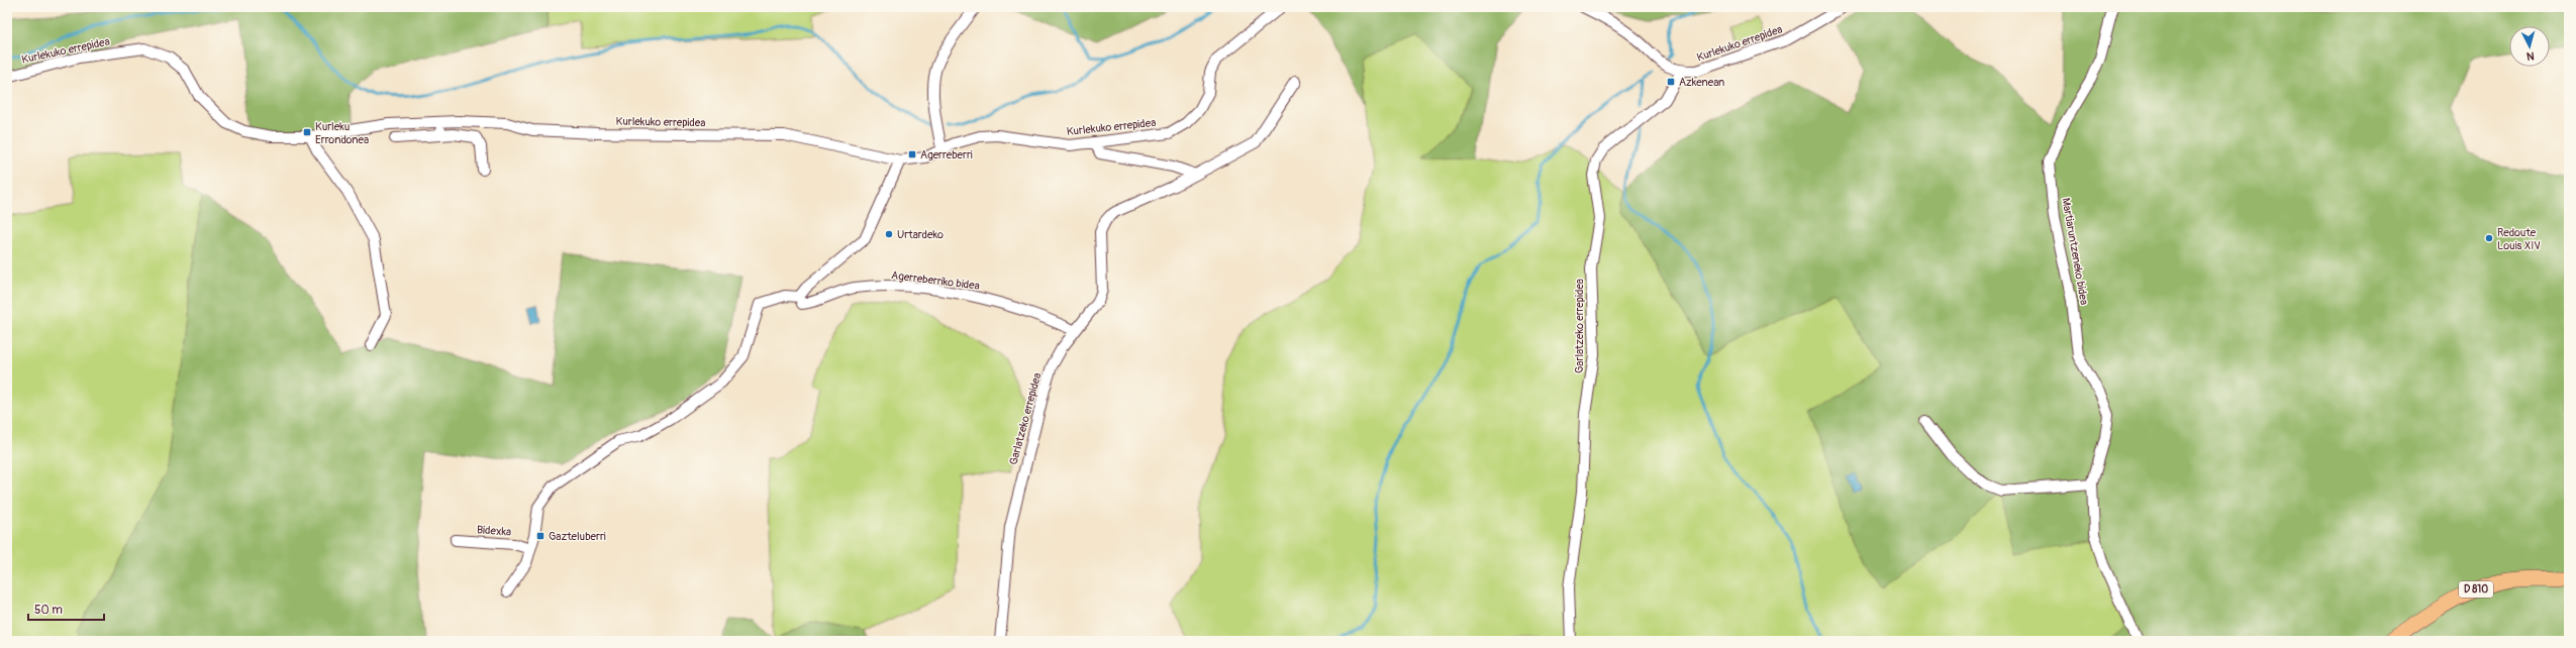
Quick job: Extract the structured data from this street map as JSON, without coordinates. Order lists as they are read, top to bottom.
{
  "streets": {
    "main road": ["D 810"],
    "street": [
      "Kurlekuko errepidea",
      "Martiaruntzeneko bidea",
      "Agerreberriko bidea",
      "Garlatzeko errepidea",
      "Bidexka"
    ]
  },
  "crossings": [
    ["Kurlekuko errepidea", "Garlatzeko errepidea"],
    ["Agerreberriko bidea", "Garlatzeko errepidea"]
  ],
  "places": {
    "transit": [
      "Azkenean",
      "Kurleku Errondonea",
      "Agerreberri",
      "Gazteluberri"
    ],
    "other": ["Urtardeko", "Redoute Louis XIV"]
  },
  "scale_bar": "50 m",
  "north": "bottom"
}
